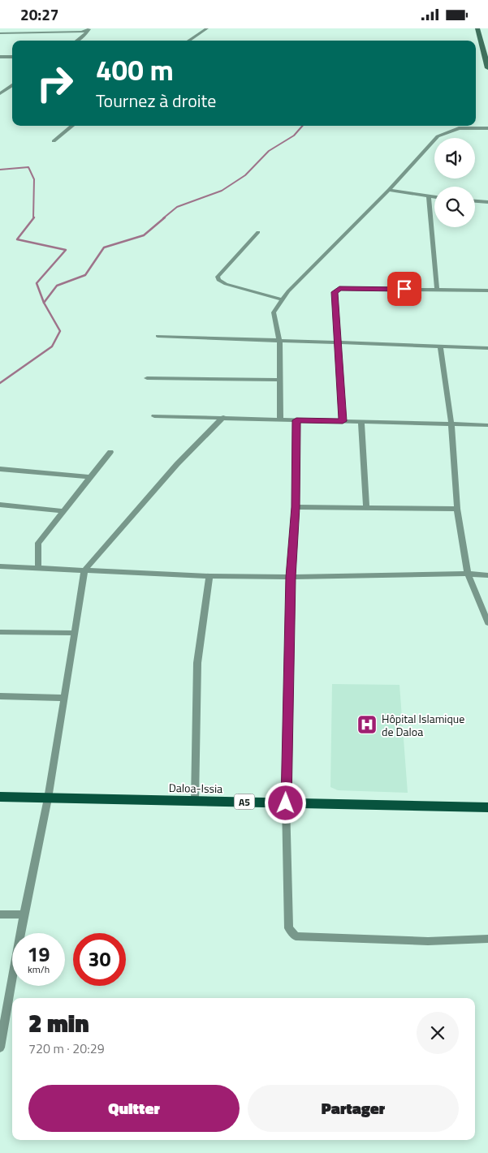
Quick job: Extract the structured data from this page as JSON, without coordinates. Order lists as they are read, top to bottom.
{
  "streets": {
    "main road": ["Daloa-Issia", "A5"]
  },
  "places": {
    "hospital": ["Hôpital Islamique de Daloa"]
  },
  "page": {
    "status": "20:27",
    "turn": ["400 m", "Tournez à droite"],
    "speed": "19 km/h",
    "limit": "30",
    "heading": ["2 min", "720 m · 20:29"],
    "buttons": ["Quitter", "Partager"]
  }
}
